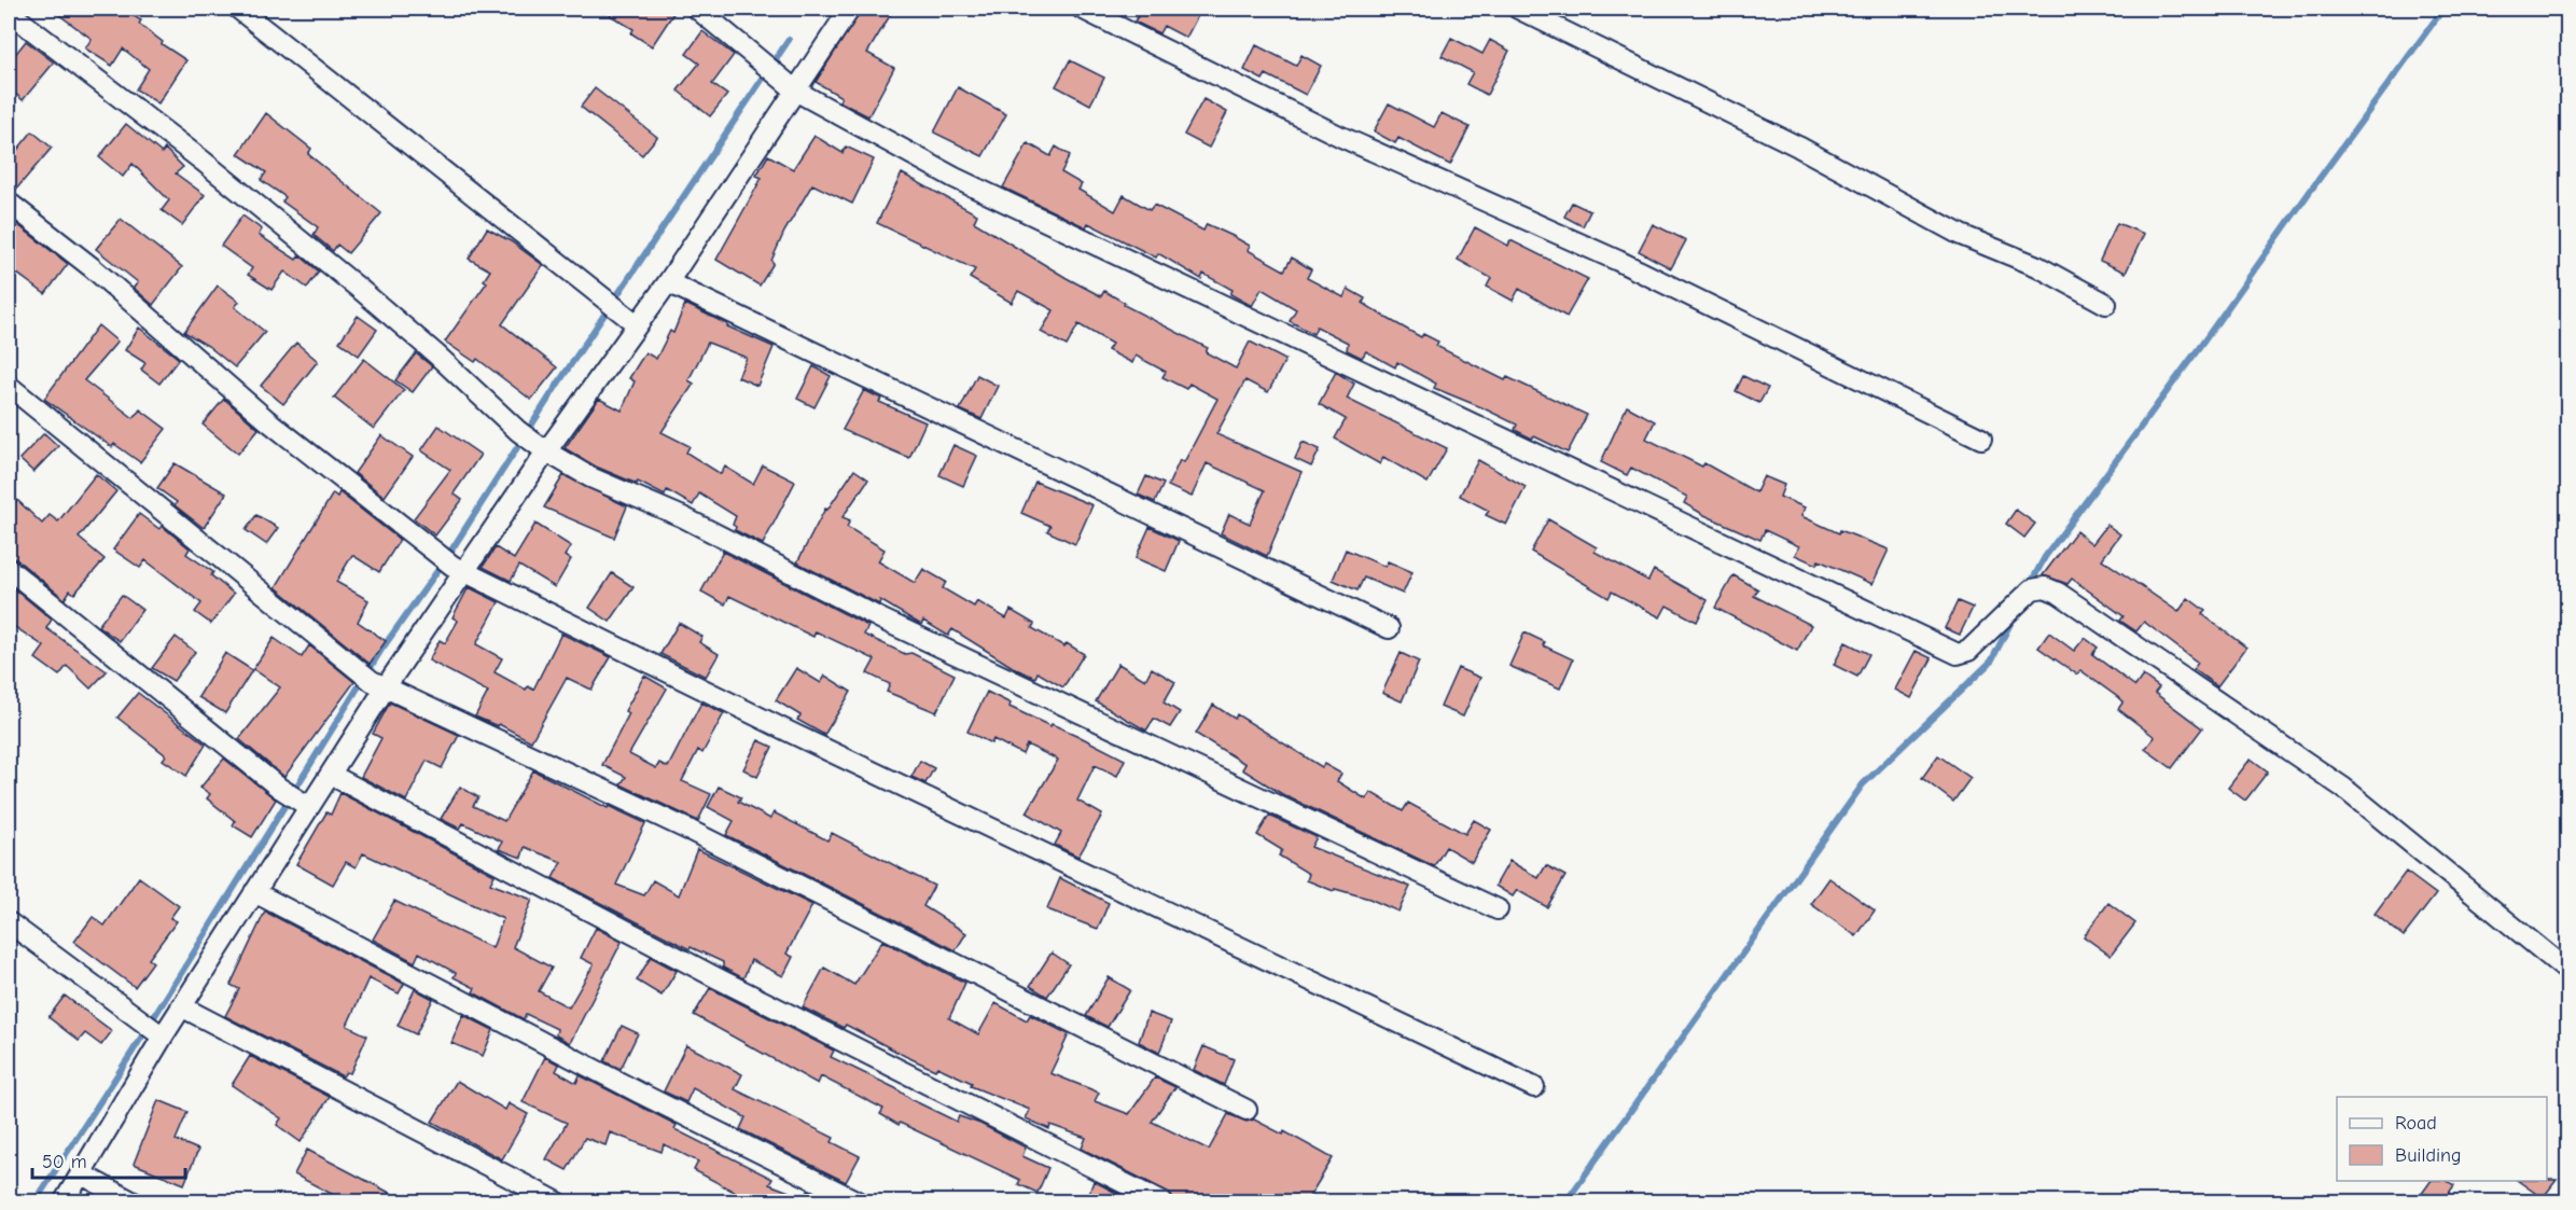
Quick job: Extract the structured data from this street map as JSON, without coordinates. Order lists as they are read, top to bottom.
{
  "legend": ["Road", "Building"],
  "scale_bar": "50 m"
}
